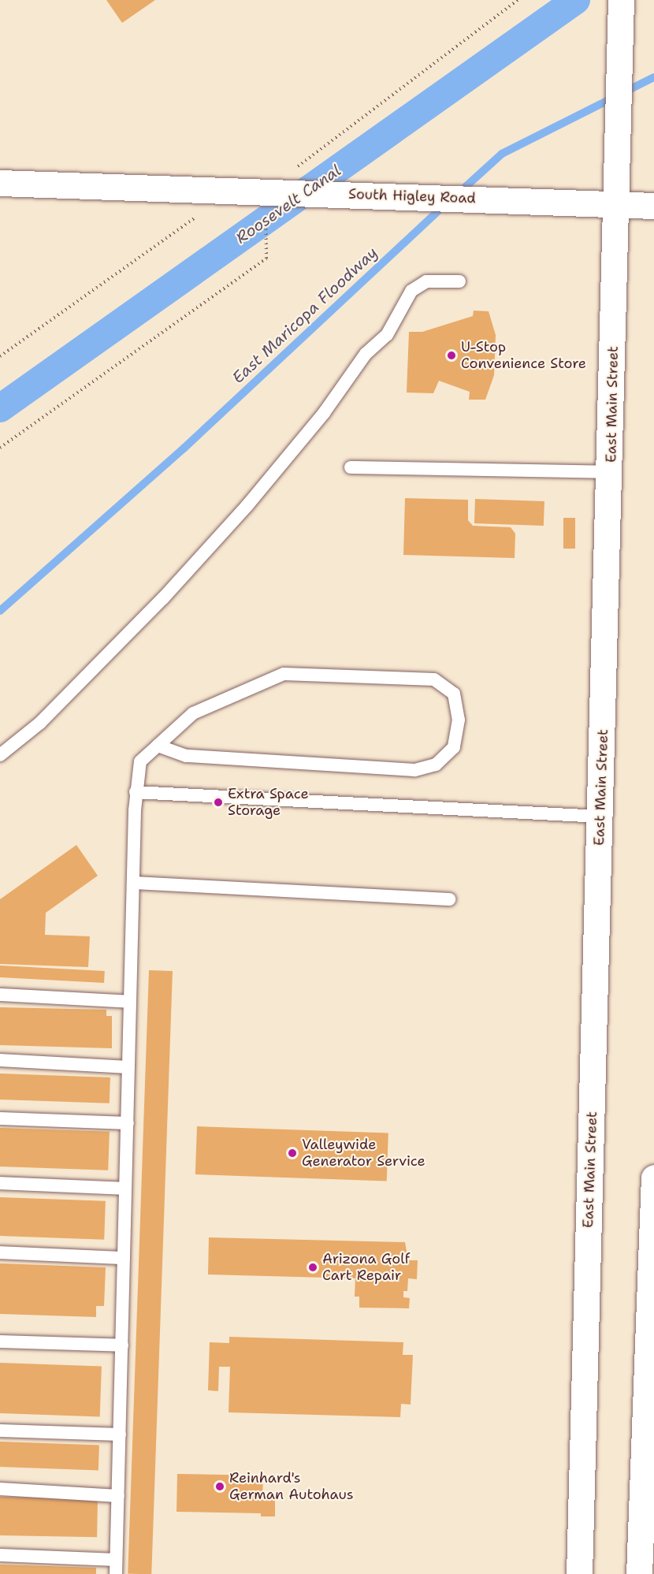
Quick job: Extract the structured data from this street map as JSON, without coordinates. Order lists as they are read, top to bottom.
{
  "streets": {
    "main road": ["South Higley Road", "East Main Street"]
  },
  "crossings": [
    ["South Higley Road", "East Main Street"]
  ],
  "water": ["Roosevelt Canal", "East Maricopa Floodway"],
  "places": [
    "U-Stop Convenience Store",
    "Extra Space Storage",
    "Valleywide Generator Service",
    "Arizona Golf Cart Repair",
    "Reinhard's German Autohaus"
  ]
}
